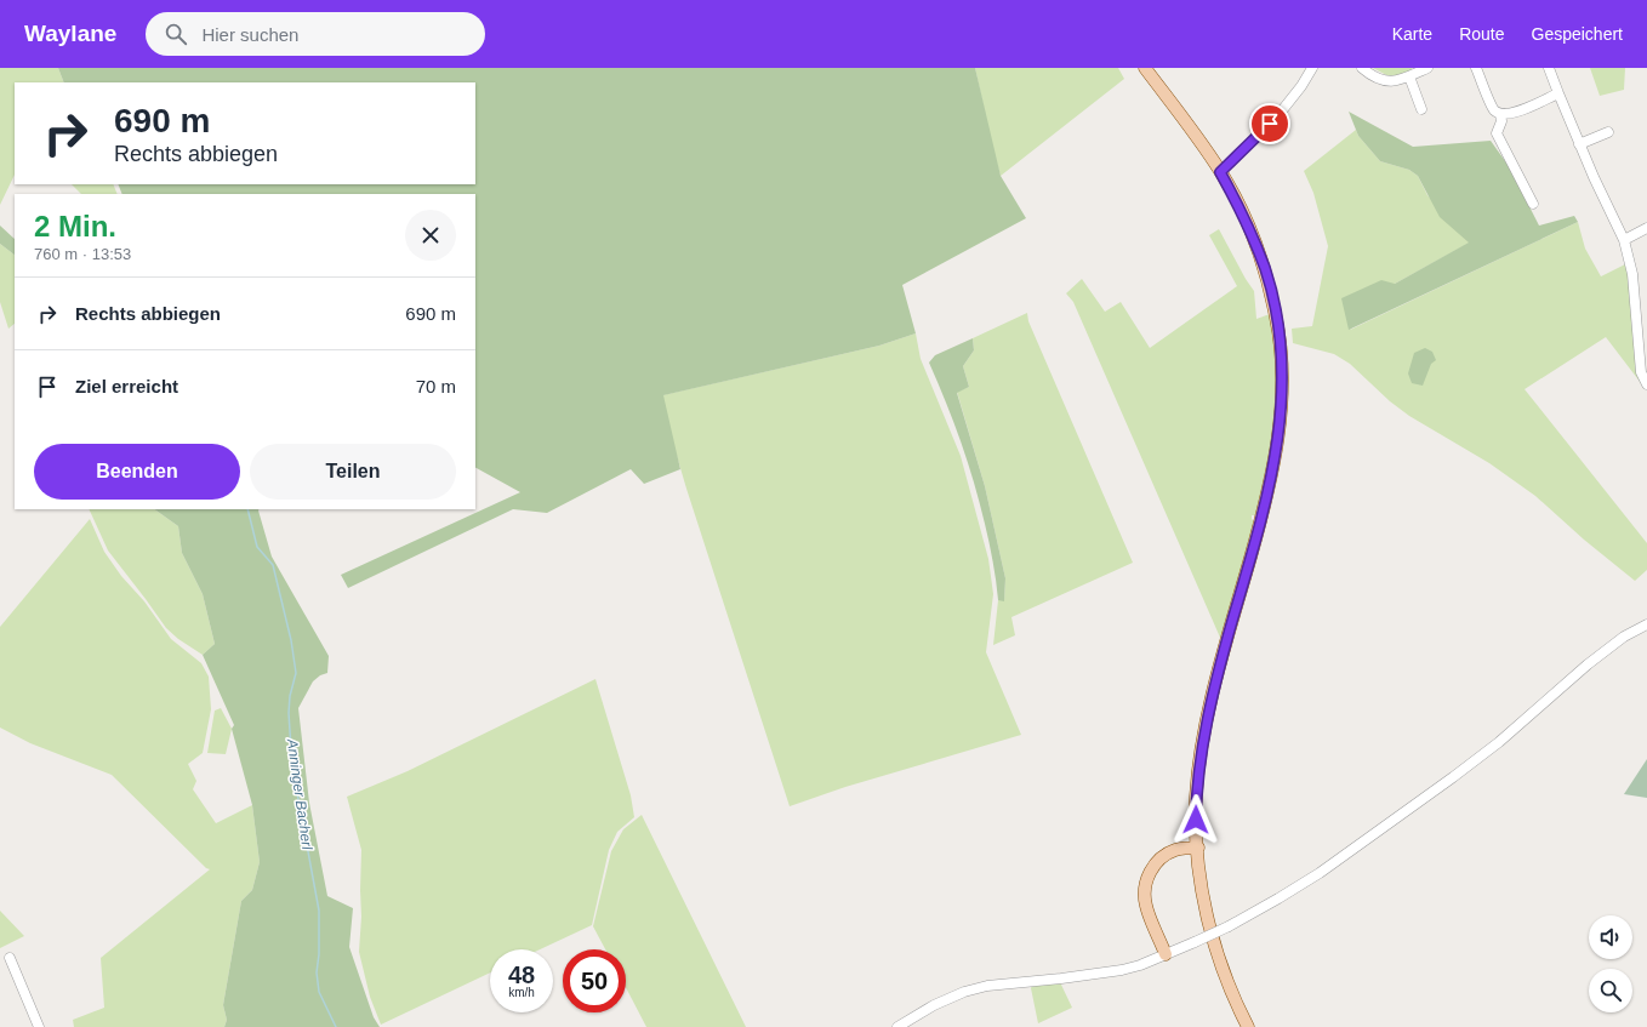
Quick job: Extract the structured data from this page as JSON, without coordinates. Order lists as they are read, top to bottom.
{
  "water": ["Anninger Bacherl"],
  "page": {
    "header": "Waylane",
    "search": "Hier suchen",
    "nav": ["Karte", "Route", "Gespeichert"],
    "turn": ["690 m", "Rechts abbiegen"],
    "heading": ["2 Min.", "760 m · 13:53"],
    "list": [
      {
        "name": "Rechts abbiegen",
        "value": "690 m"
      },
      {
        "name": "Ziel erreicht",
        "value": "70 m"
      }
    ],
    "buttons": ["Beenden", "Teilen"],
    "speed": "48 km/h",
    "limit": "50"
  }
}
